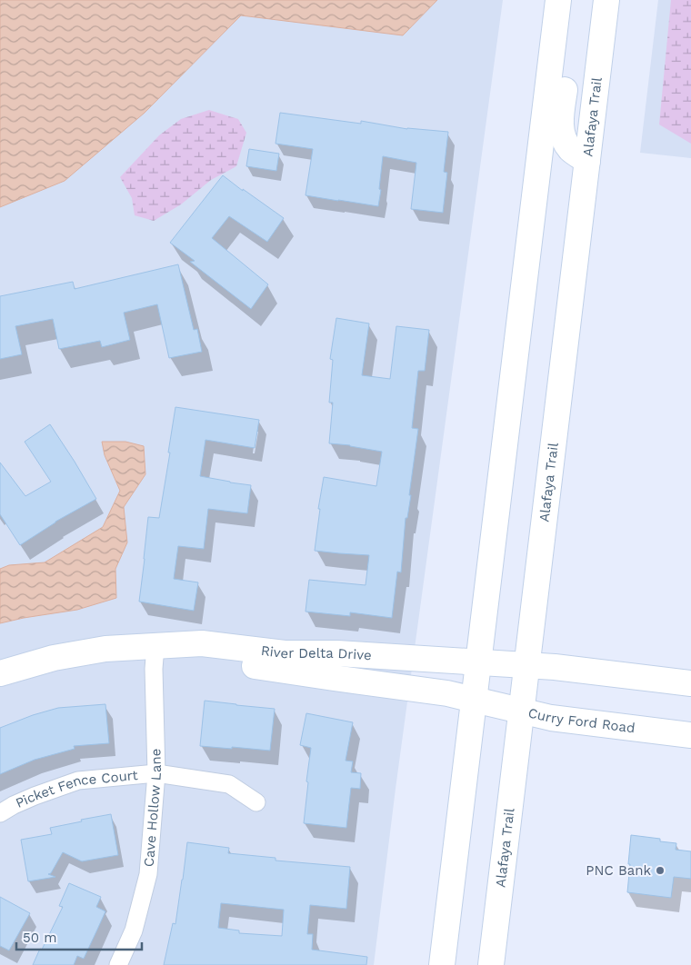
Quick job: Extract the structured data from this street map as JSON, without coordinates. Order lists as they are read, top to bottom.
{
  "streets": {
    "main road": ["Alafaya Trail", "River Delta Drive", "Curry Ford Road"],
    "street": ["Picket Fence Court", "Cave Hollow Lane"]
  },
  "crossings": [
    ["Alafaya Trail", "Curry Ford Road"],
    ["River Delta Drive", "Curry Ford Road"],
    ["River Delta Drive", "Cave Hollow Lane"],
    ["Picket Fence Court", "Cave Hollow Lane"]
  ],
  "places": ["PNC Bank"],
  "scale_bar": "50 m"
}
